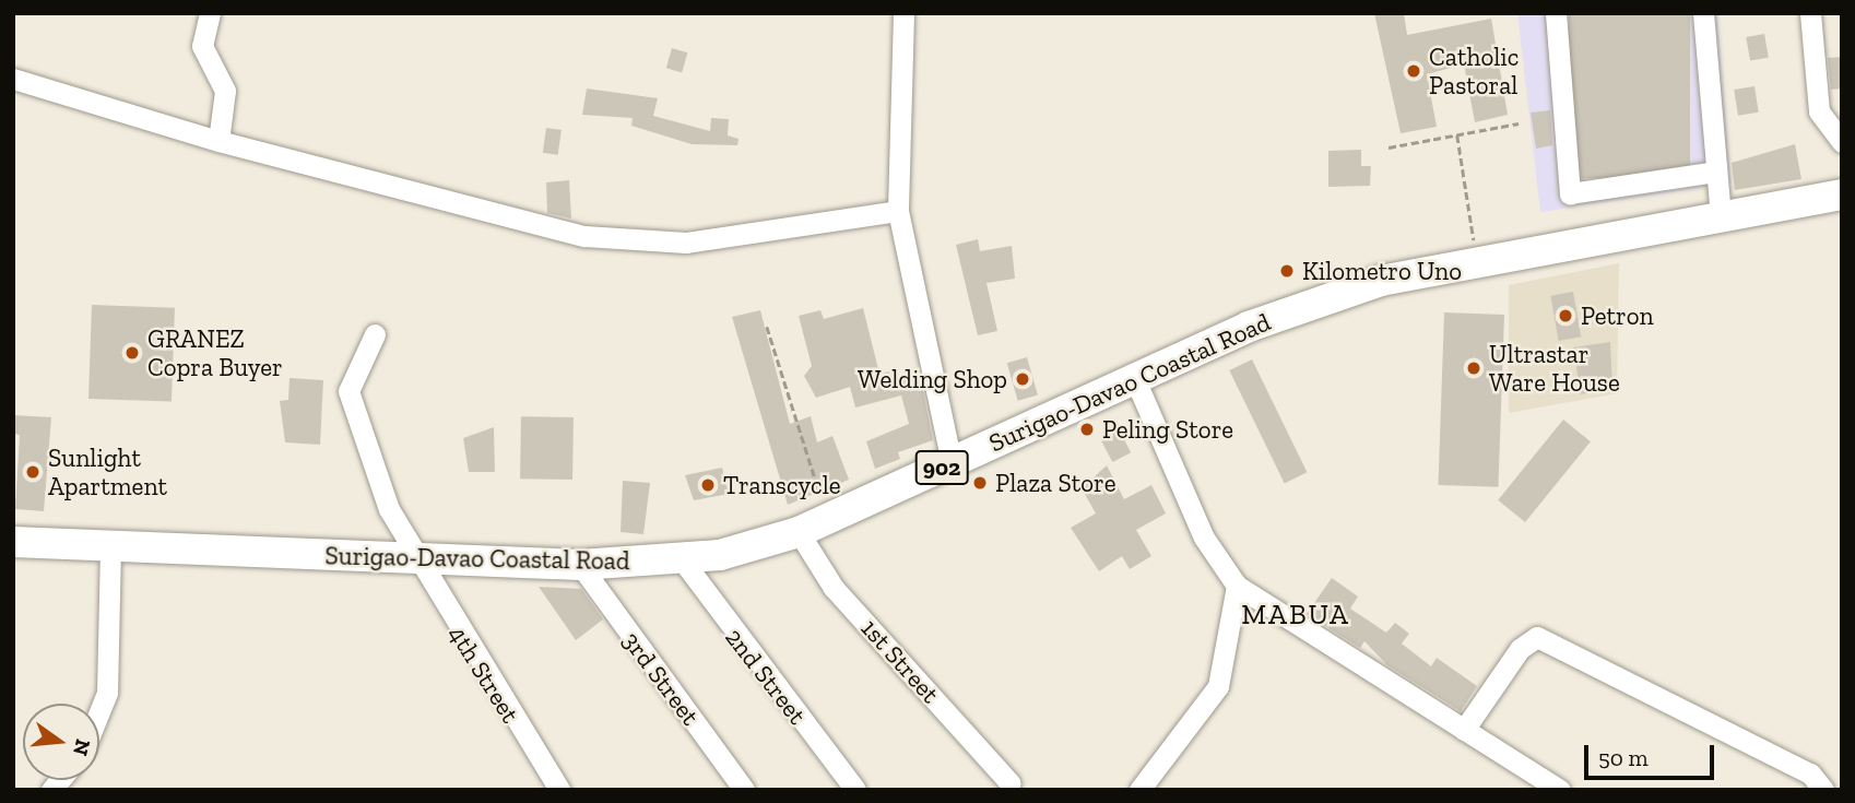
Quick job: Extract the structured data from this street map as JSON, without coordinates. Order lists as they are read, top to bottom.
{
  "streets": {
    "highway": ["Surigao-Davao Coastal Road", "902"],
    "street": [
      "1st Street",
      "4th Street",
      "2nd Street",
      "3rd Street"
    ]
  },
  "crossings": [
    ["Surigao-Davao Coastal Road", "1st Street"],
    ["Surigao-Davao Coastal Road", "4th Street"],
    ["Surigao-Davao Coastal Road", "2nd Street"],
    ["Surigao-Davao Coastal Road", "3rd Street"]
  ],
  "districts": ["MABUA"],
  "places": [
    "Catholic Pastoral",
    "Kilometro Uno",
    "Petron",
    "GRANEZ Copra Buyer",
    "Ultrastar Ware House",
    "Welding Shop",
    "Peling Store",
    "Sunlight Apartment",
    "Plaza Store",
    "Transcycle"
  ],
  "scale_bar": "50 m",
  "north": "right"
}
